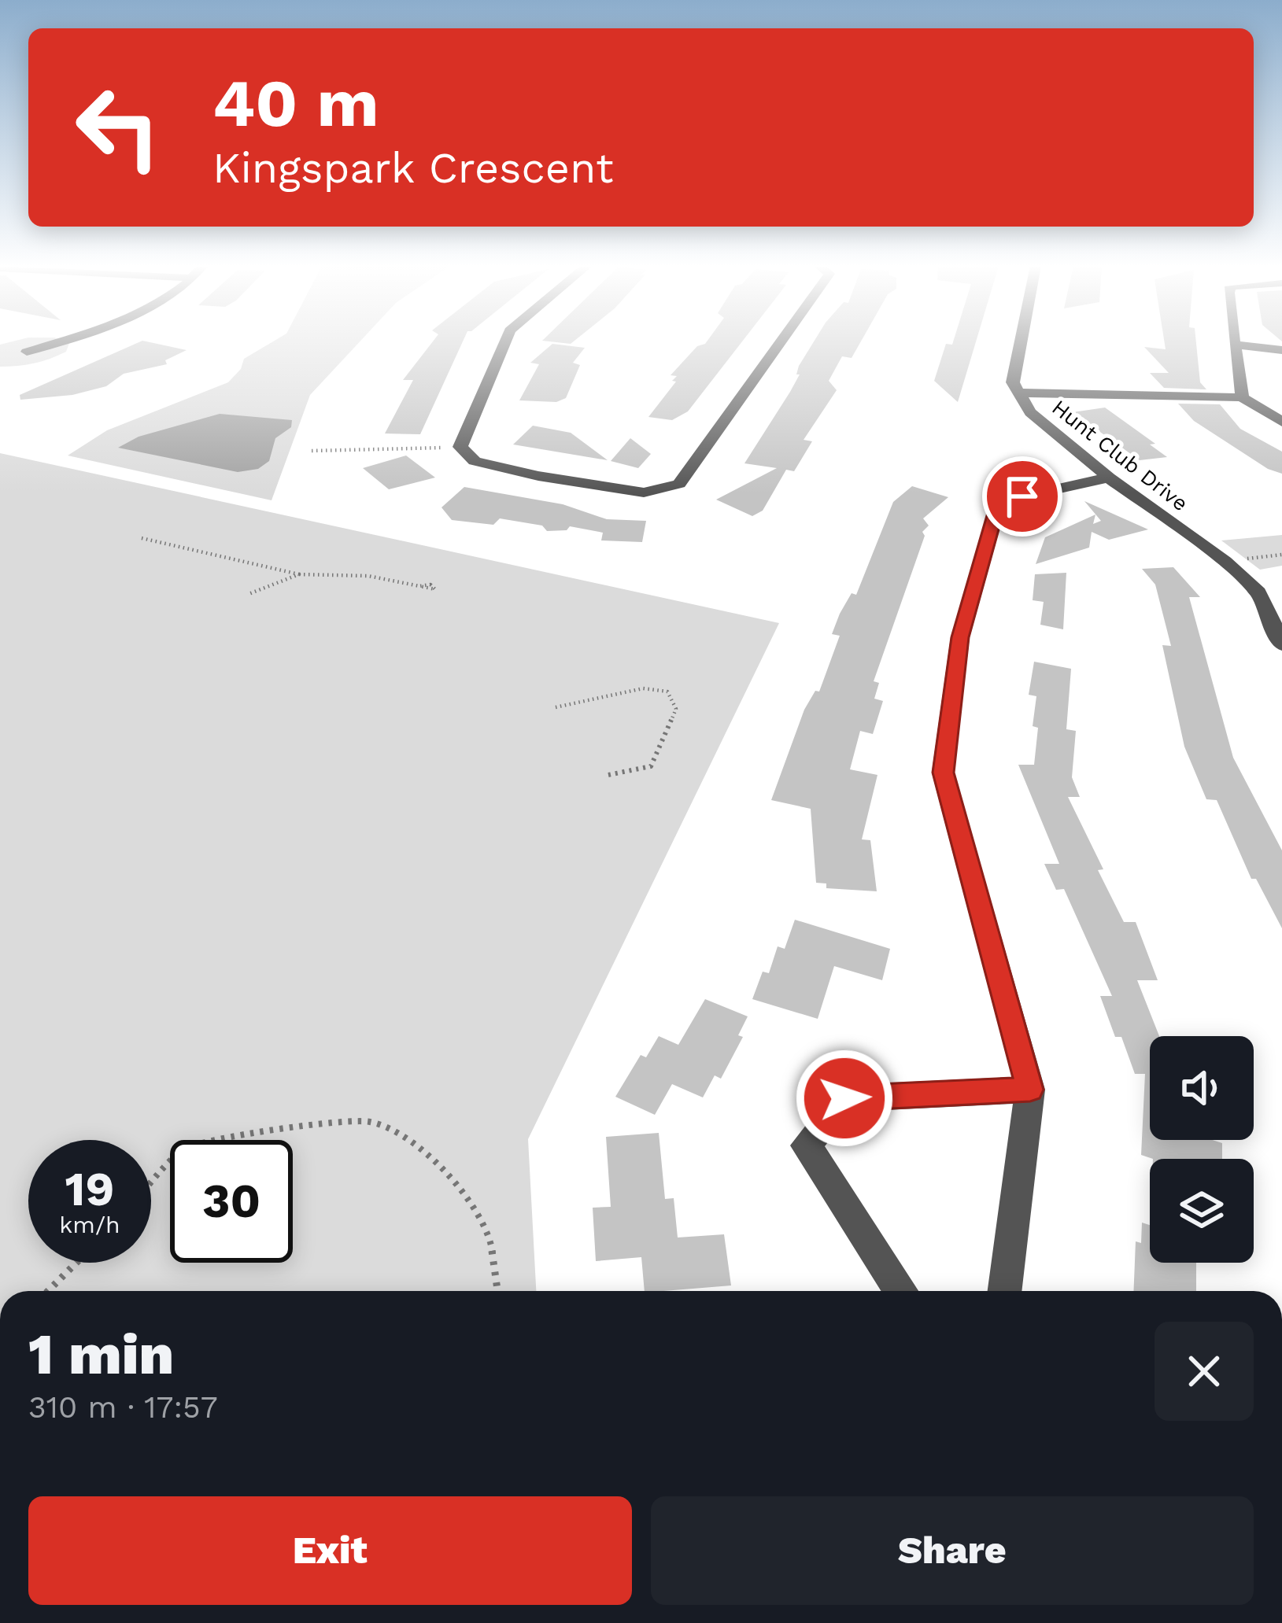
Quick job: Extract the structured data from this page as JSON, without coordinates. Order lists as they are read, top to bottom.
{
  "streets": {
    "street": ["Hunt Club Drive"]
  },
  "page": {
    "turn": ["40 m", "Kingspark Crescent"],
    "speed": "19 km/h",
    "limit": "30",
    "heading": ["1 min", "310 m · 17:57"],
    "buttons": ["Exit", "Share"]
  }
}
